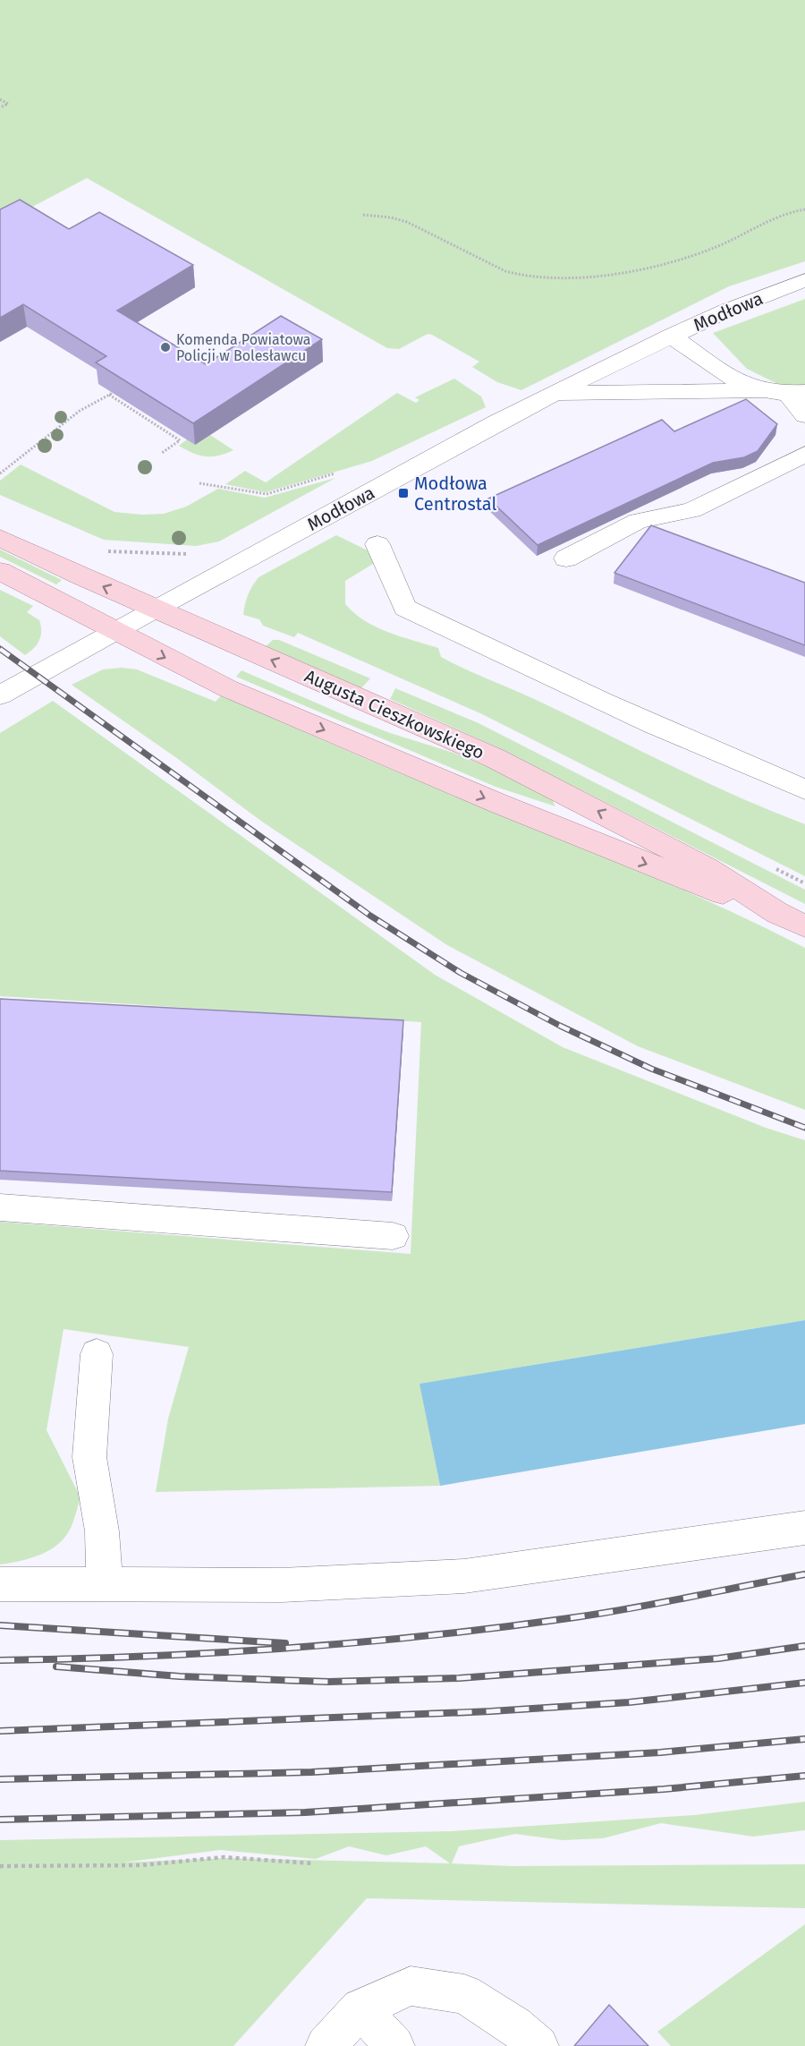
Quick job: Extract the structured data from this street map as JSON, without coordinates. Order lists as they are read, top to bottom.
{
  "streets": {
    "main road": ["Augusta Cieszkowskiego"],
    "street": ["Modłowa"]
  },
  "crossings": [
    ["Modłowa", "Augusta Cieszkowskiego"]
  ],
  "places": {
    "other": ["Komenda Powiatowa Policji w Bolesławcu"],
    "transit": ["Modłowa Centrostal"]
  }
}
